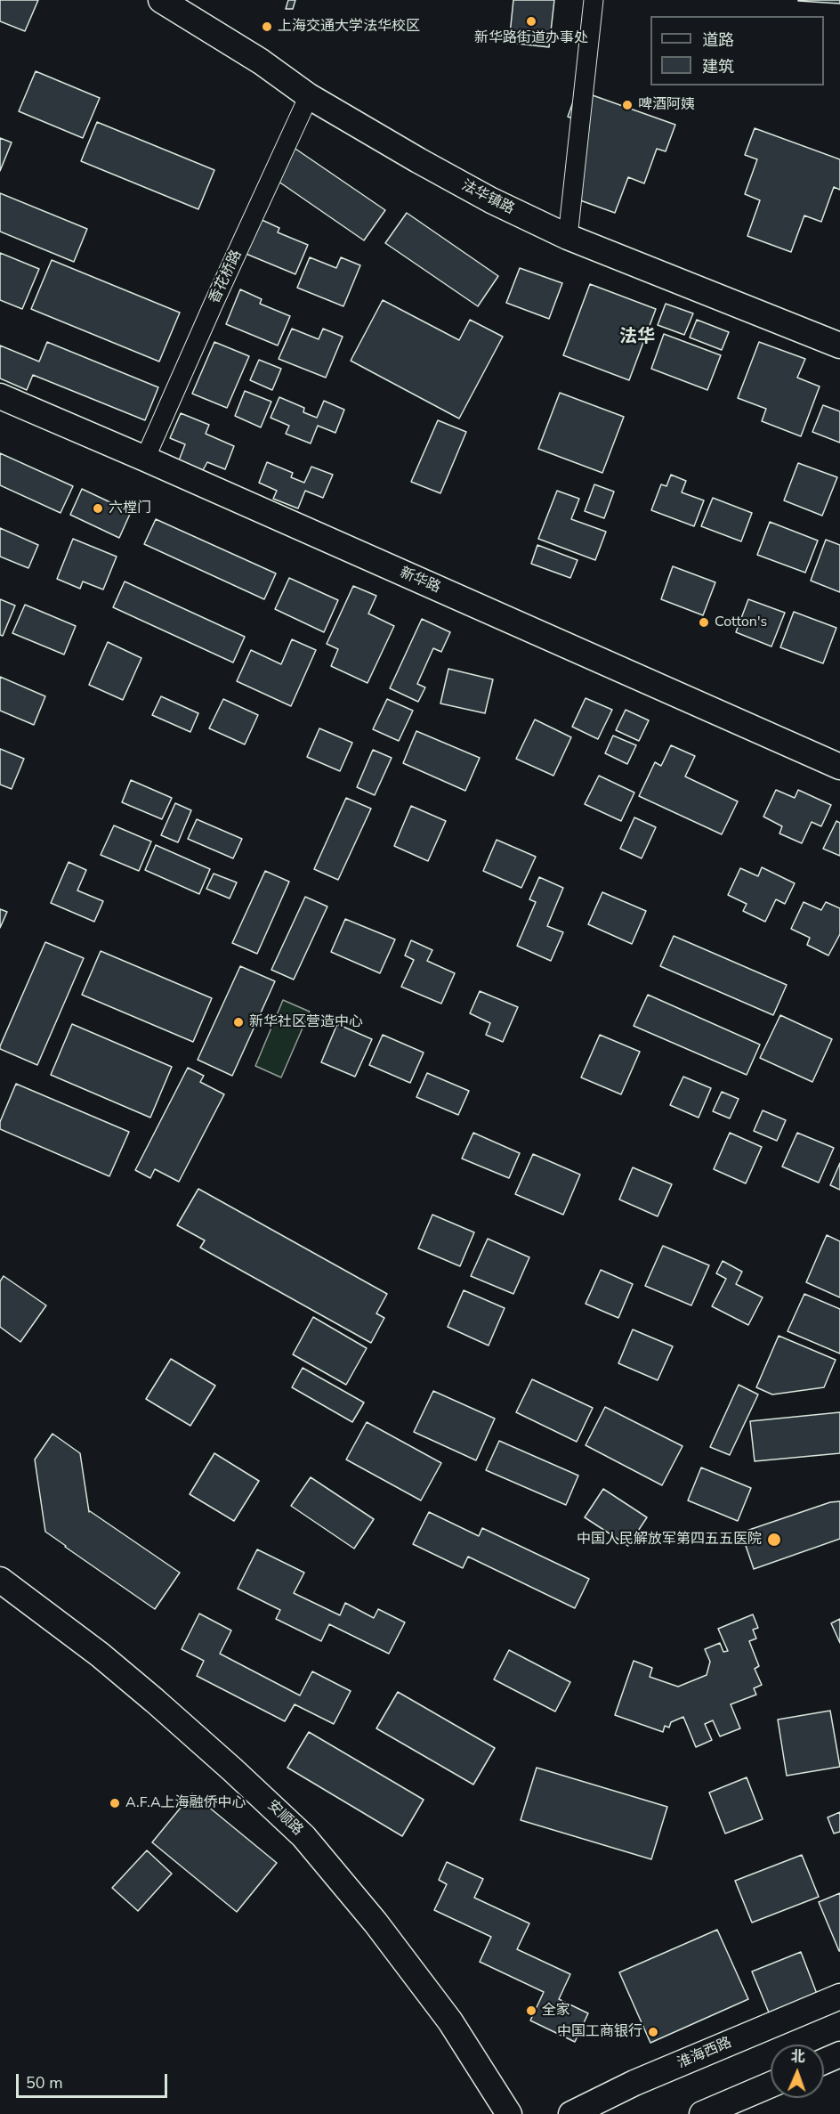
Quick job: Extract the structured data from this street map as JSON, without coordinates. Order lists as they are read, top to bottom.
{
  "streets": {
    "street": [
      "法华镇路",
      "香花桥路",
      "新华路",
      "安顺路",
      "淮海西路"
    ]
  },
  "crossings": [
    ["法华镇路", "香花桥路"],
    ["香花桥路", "新华路"]
  ],
  "districts": ["法华"],
  "places": [
    "新华路街道办事处",
    "上海交通大学法华校区",
    "啤酒阿姨",
    "六樘门",
    "Cotton's",
    "新华社区营造中心",
    "中国人民解放军第四五五医院",
    "A.F.A上海融侨中心",
    "全家",
    "中国工商银行"
  ],
  "legend": ["道路", "建筑"],
  "scale_bar": "50 m",
  "north": "top"
}
